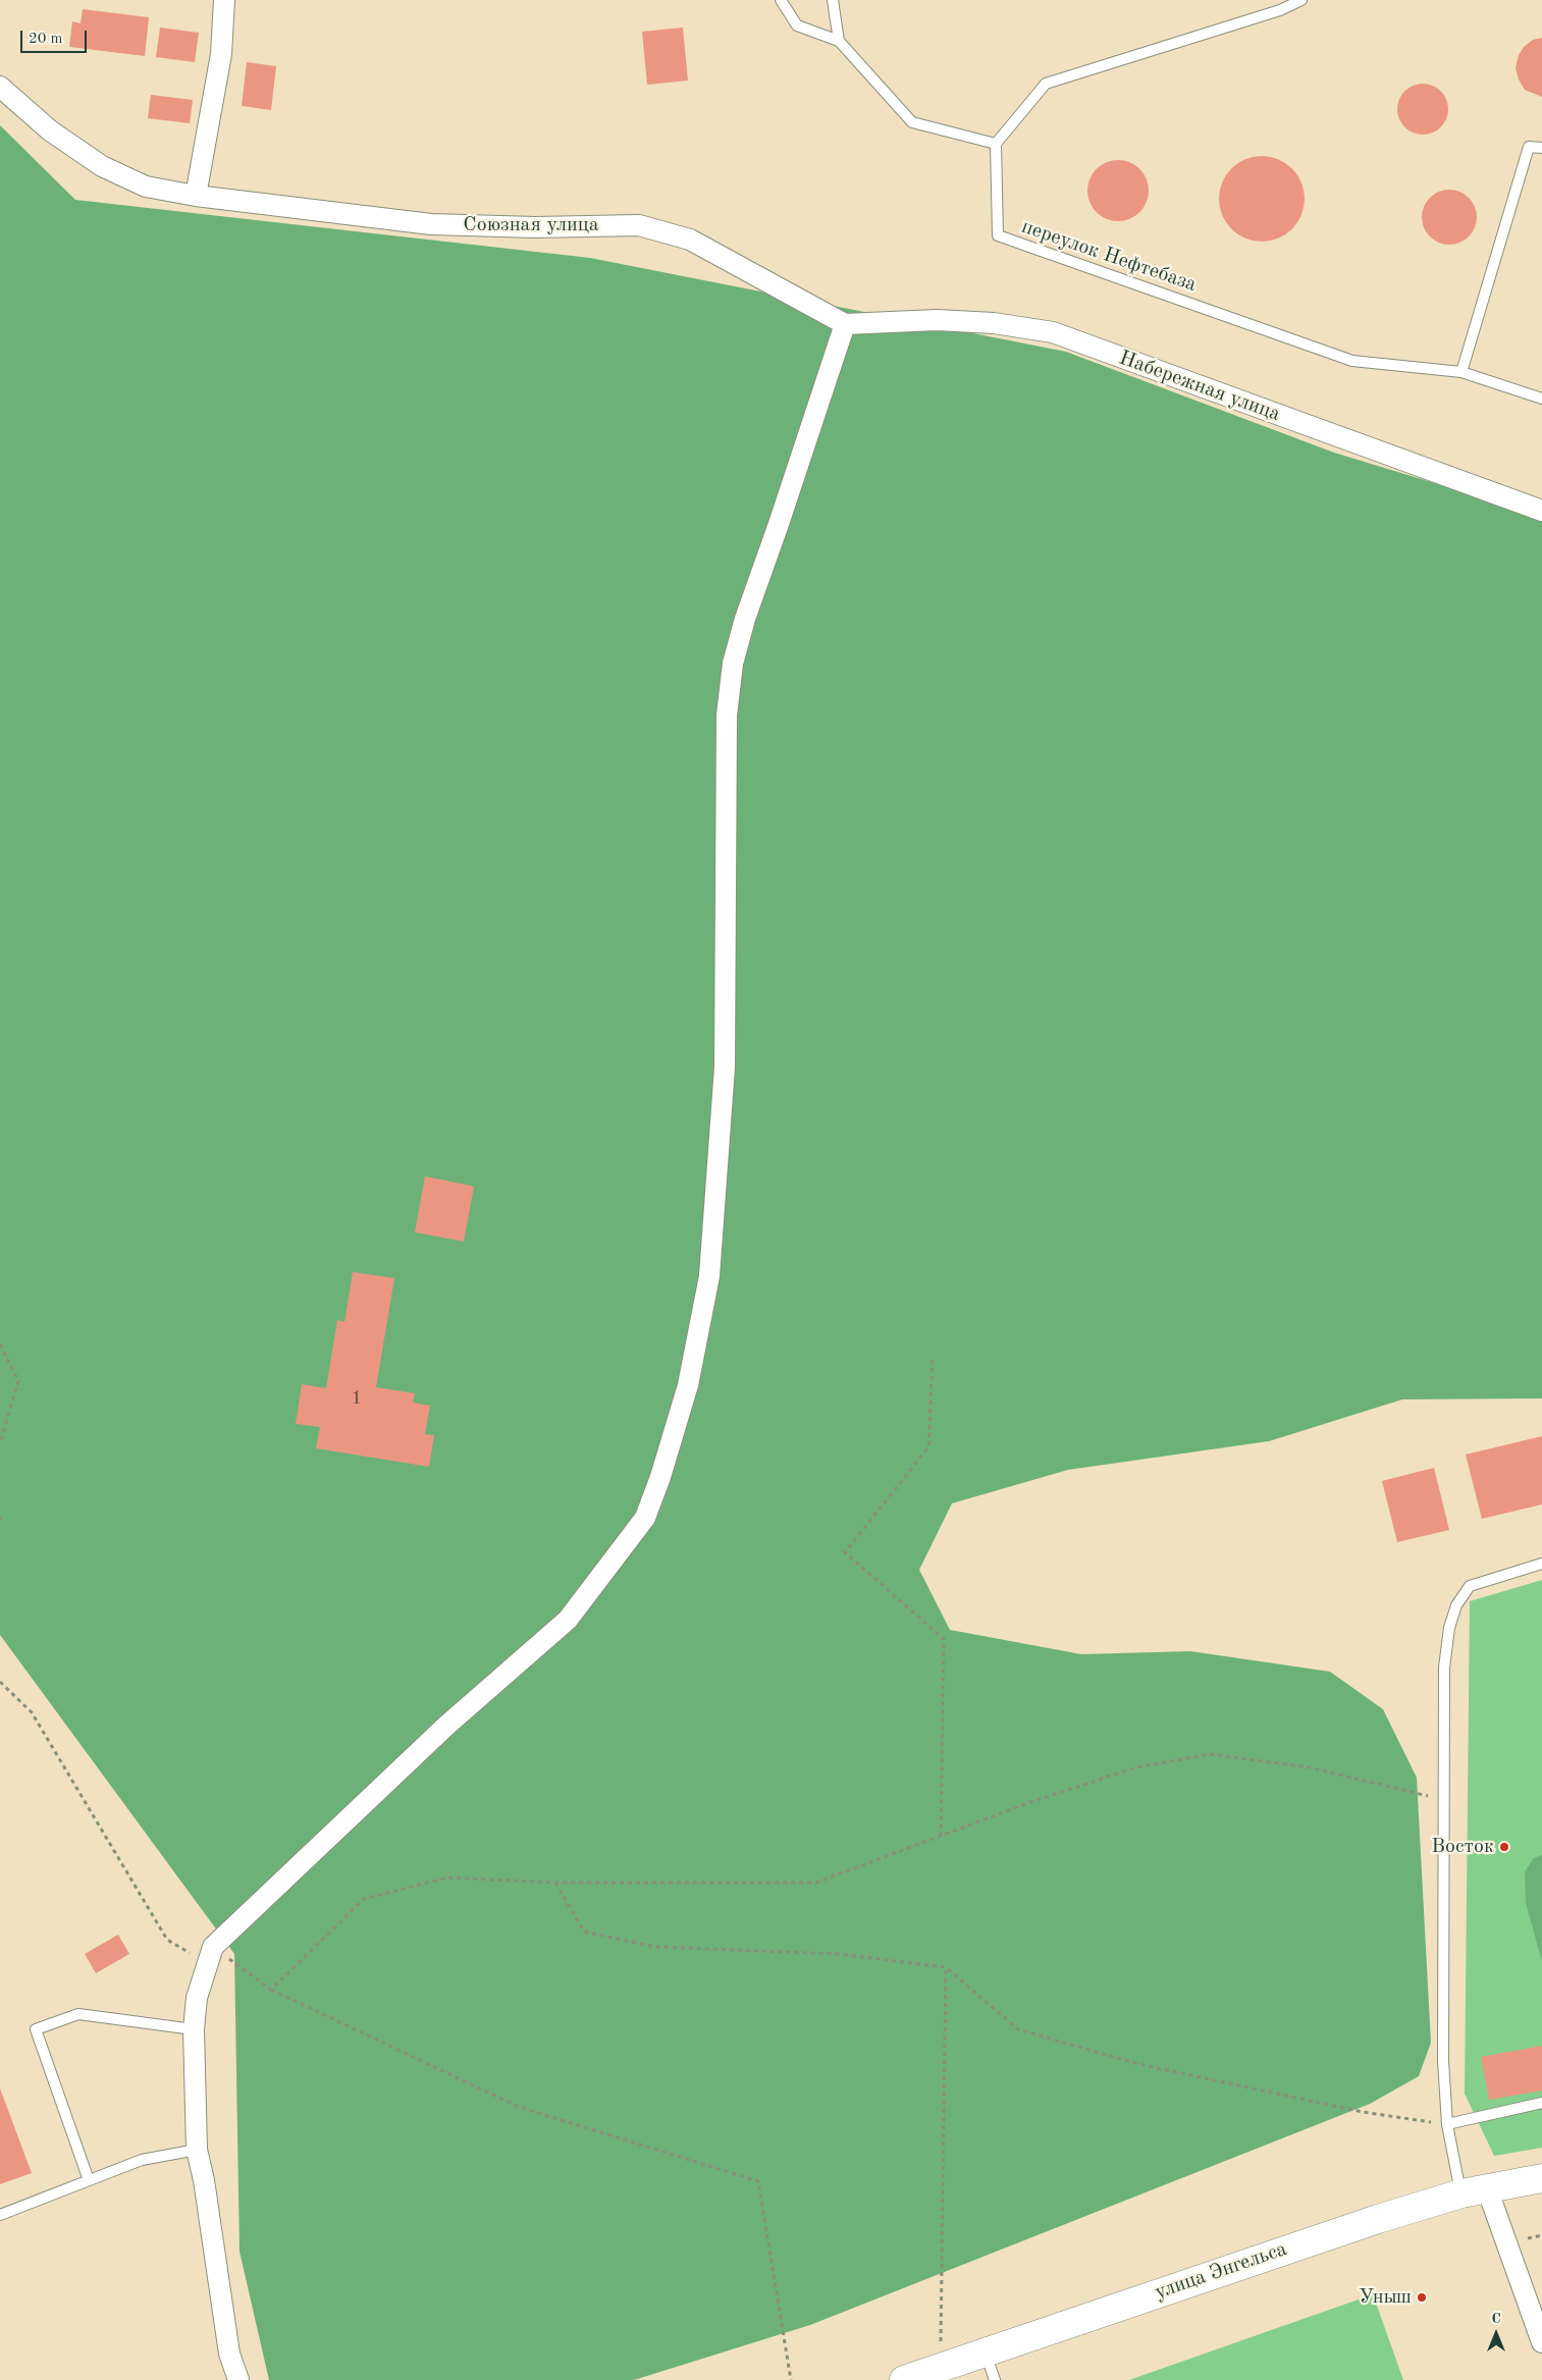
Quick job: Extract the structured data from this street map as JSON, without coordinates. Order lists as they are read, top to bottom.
{
  "streets": {
    "main road": ["улица Энгельса"],
    "street": ["Союзная улица", "Набережная улица"],
    "lane": ["переулок Нефтебаза"]
  },
  "crossings": [
    ["Союзная улица", "Набережная улица"]
  ],
  "places": ["Восток", "Уныш"],
  "house_numbers": ["1"],
  "scale_bar": "20 m",
  "north": "top"
}
